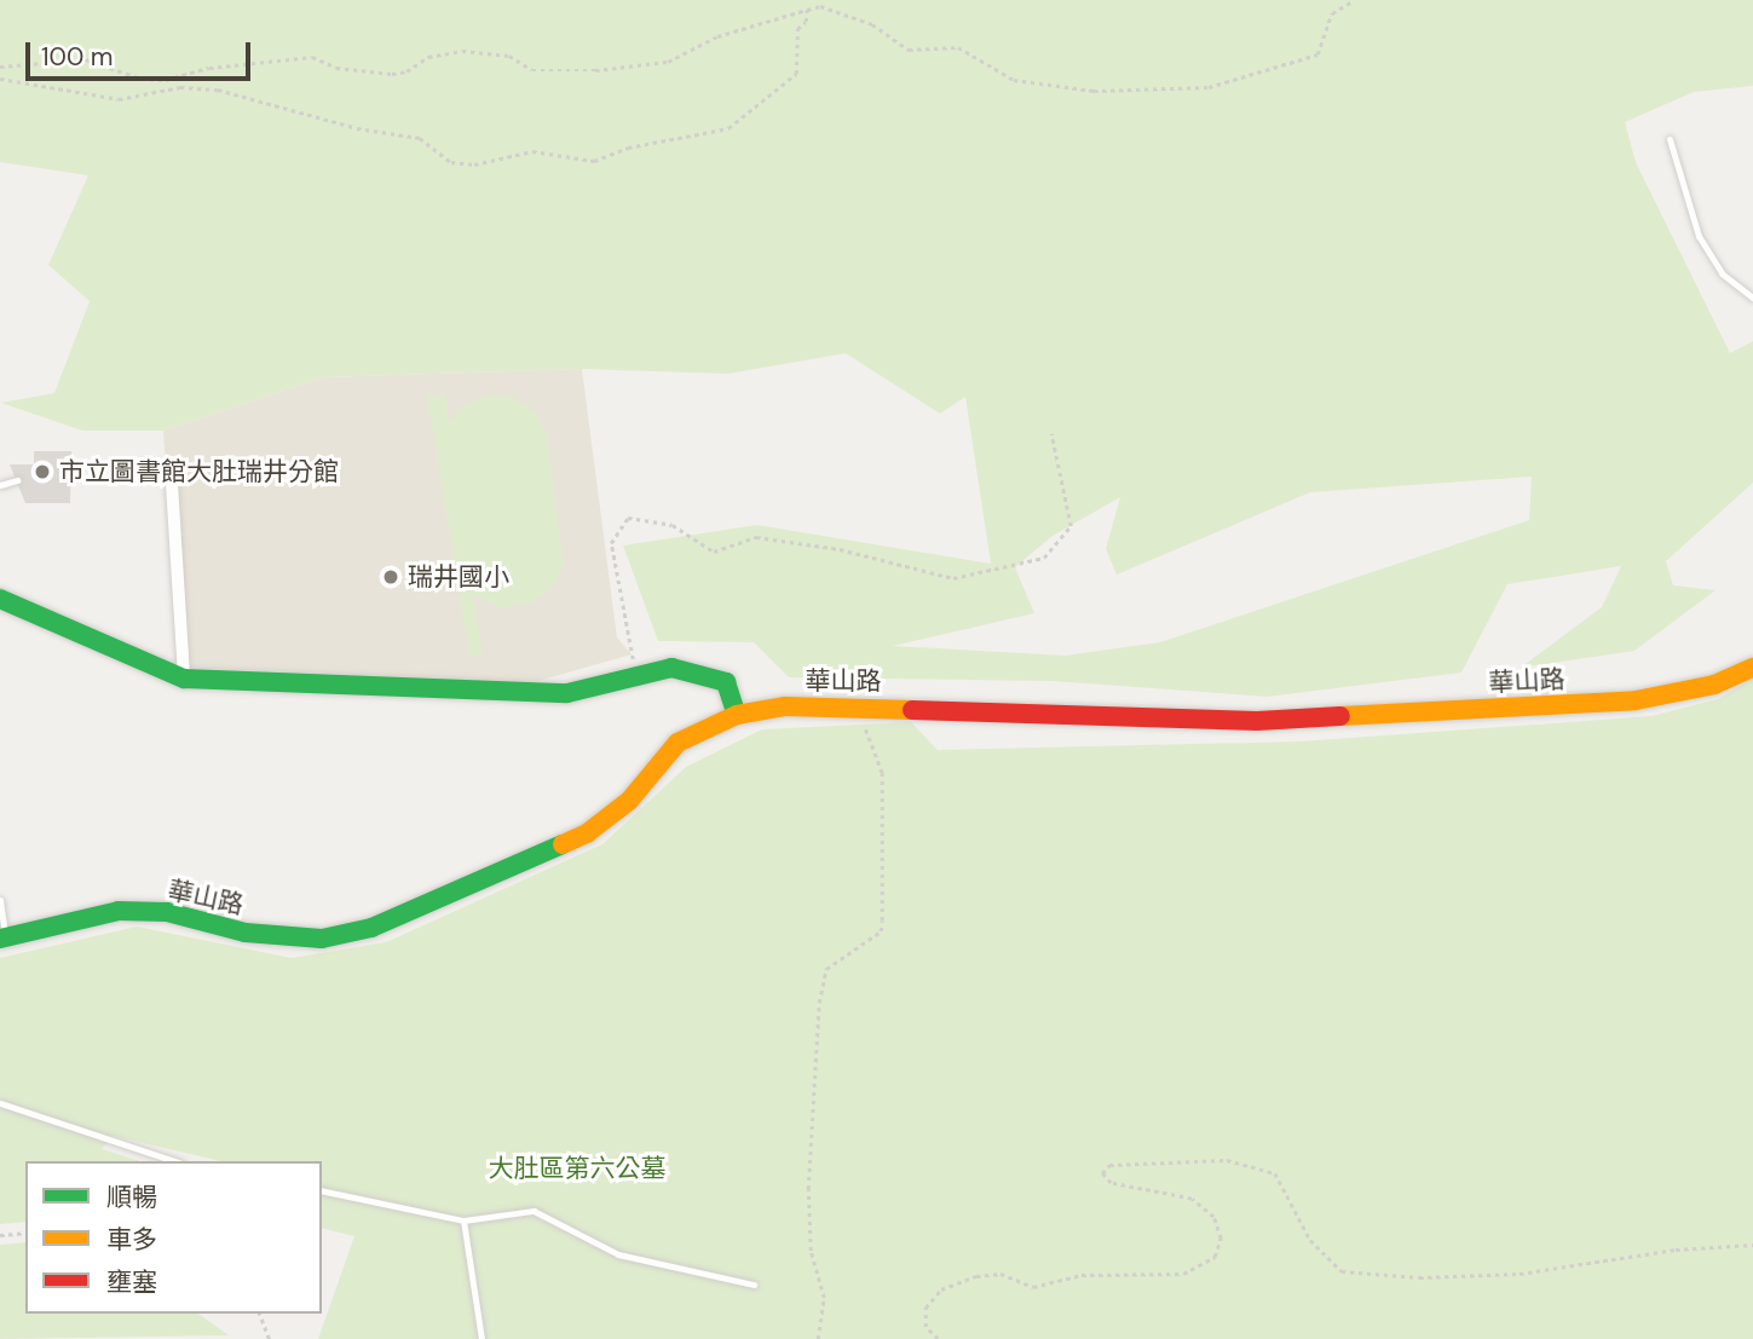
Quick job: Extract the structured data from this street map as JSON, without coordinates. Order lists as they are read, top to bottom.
{
  "streets": {
    "street": ["華山路"]
  },
  "parks": ["大肚區第六公墓"],
  "places": ["市立圖書館大肚瑞井分館", "瑞井國小"],
  "legend": ["順暢", "車多", "壅塞"],
  "scale_bar": "100 m"
}
